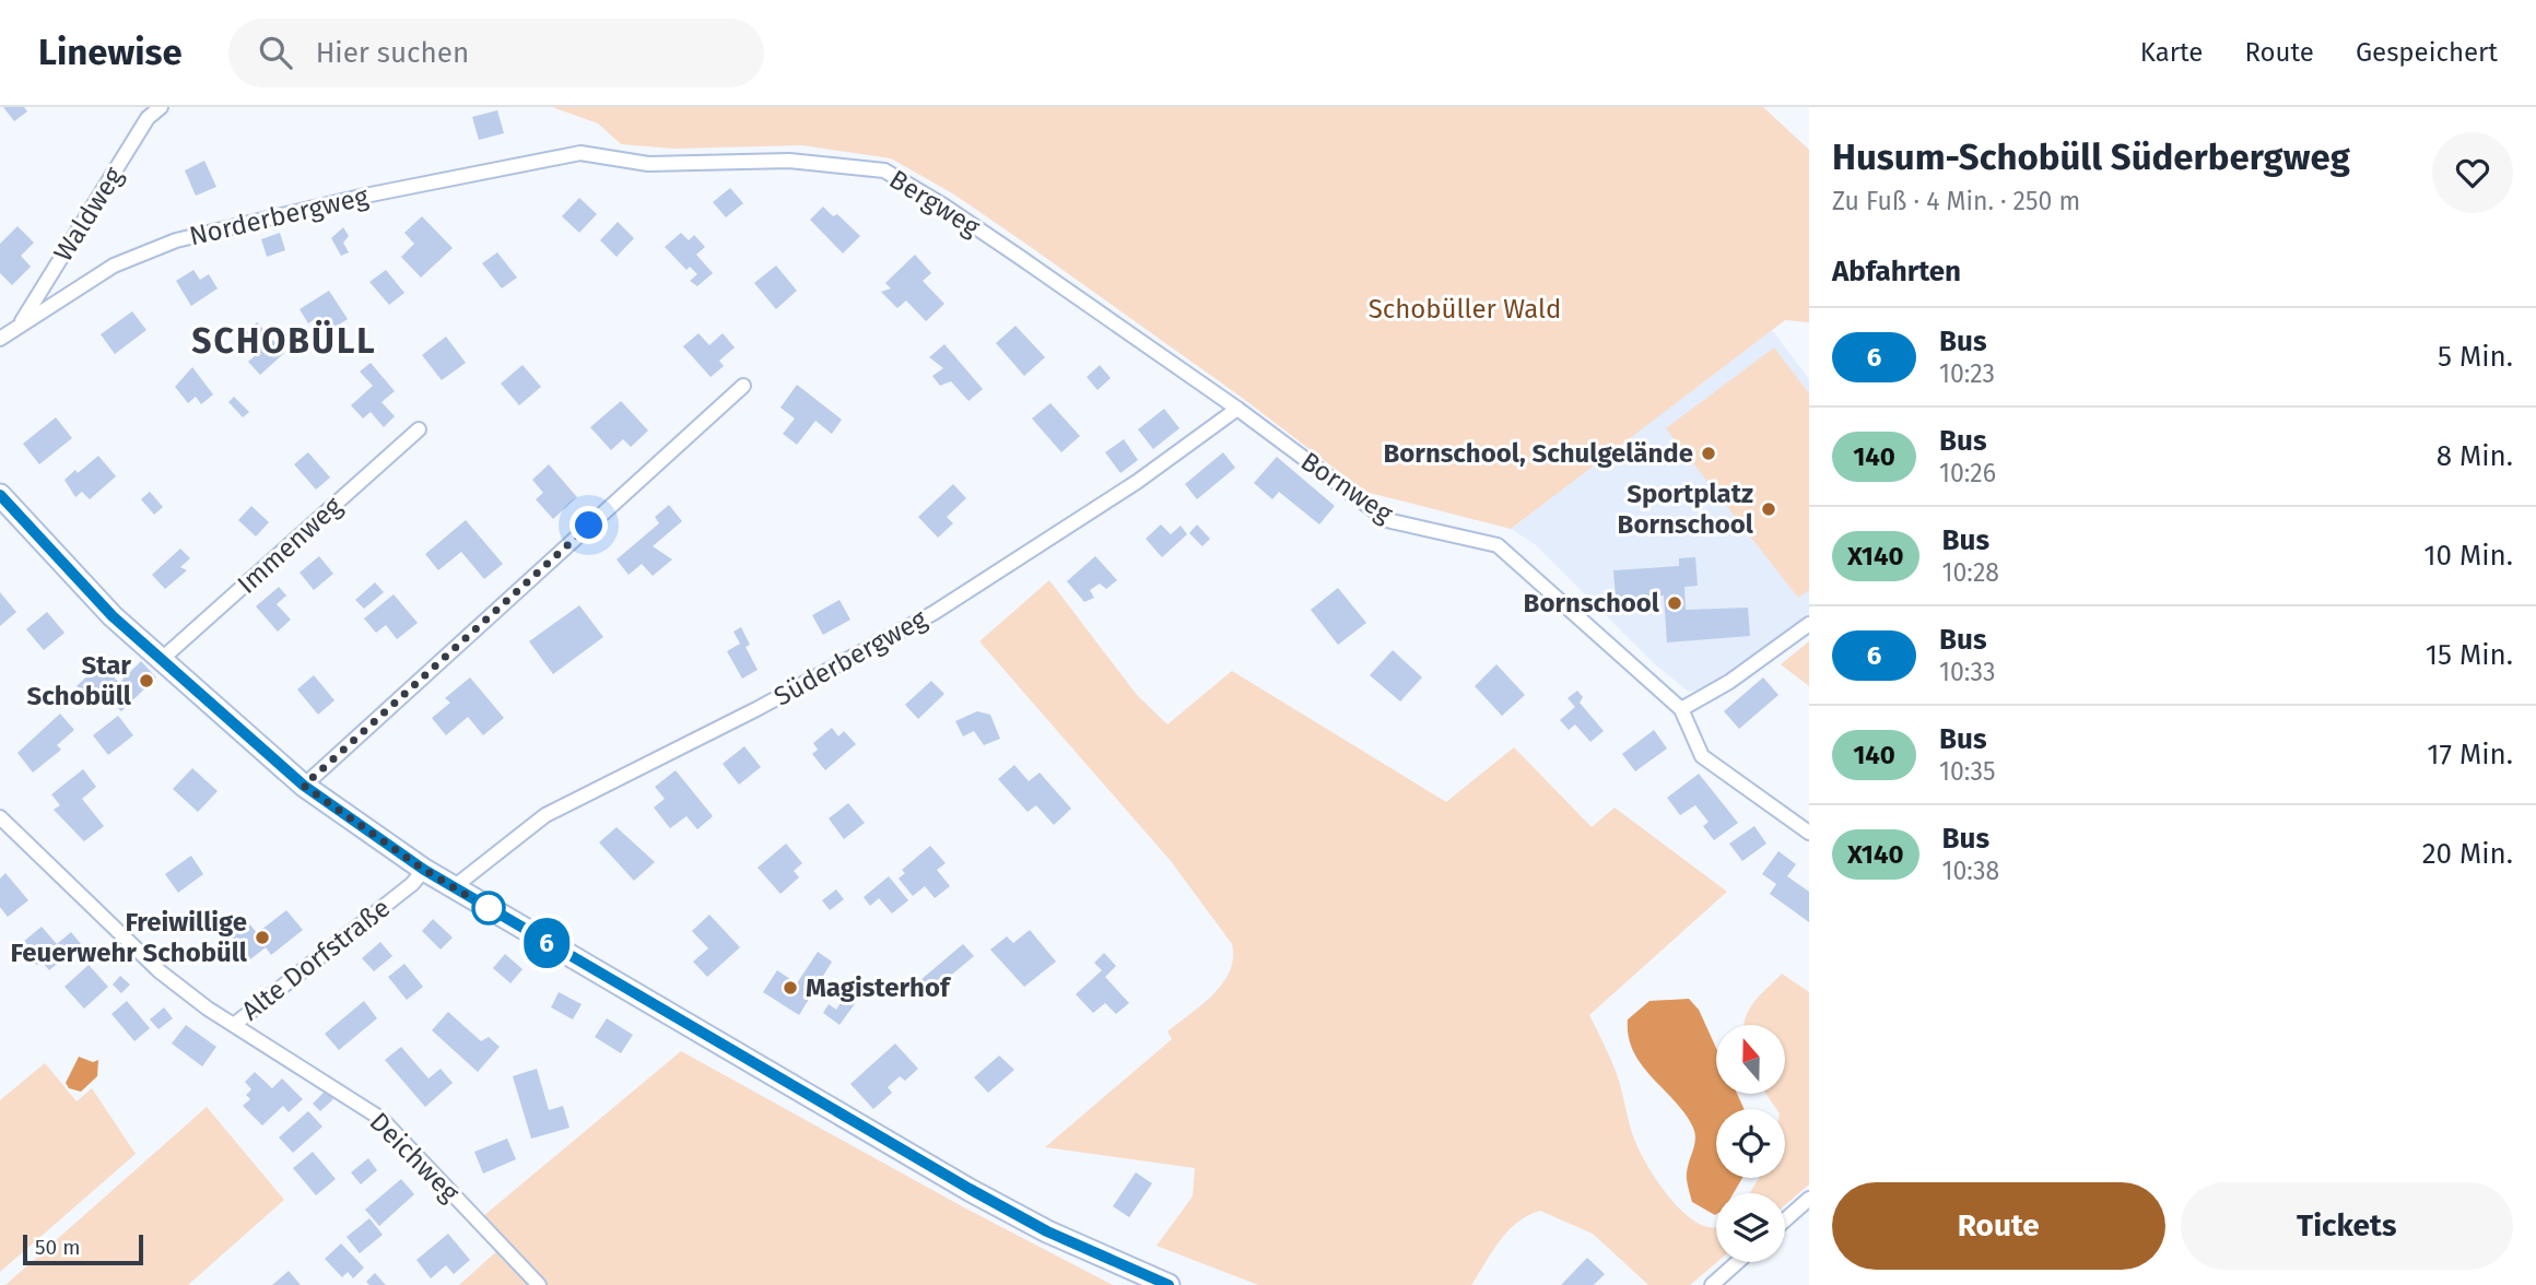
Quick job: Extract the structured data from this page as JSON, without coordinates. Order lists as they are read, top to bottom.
{
  "streets": {
    "street": [
      "Bergweg",
      "Waldweg",
      "Norderbergweg",
      "Bornweg",
      "Immenweg",
      "Süderbergweg",
      "Alte Dorfstraße",
      "Deichweg"
    ]
  },
  "crossings": [
    ["Bergweg", "Norderbergweg"],
    ["Bergweg", "Bornweg"],
    ["Bergweg", "Süderbergweg"],
    ["Waldweg", "Norderbergweg"],
    ["Bornweg", "Süderbergweg"],
    ["Alte Dorfstraße", "Deichweg"]
  ],
  "districts": ["SCHOBÜLL"],
  "parks": ["Schobüller Wald"],
  "places": [
    "Bornschool, Schulgelände",
    "Sportplatz Bornschool",
    "Bornschool",
    "Star Schobüll",
    "Freiwillige Feuerwehr Schobüll",
    "Magisterhof"
  ],
  "lines": ["bus line 6"],
  "scale_bar": "50 m",
  "north": "top",
  "page": {
    "header": "Linewise",
    "search": "Hier suchen",
    "nav": ["Karte", "Route", "Gespeichert"],
    "on_map": "6",
    "heading": [
      ["Husum-Schobüll Süderbergweg", "Zu Fuß · 4 Min. · 250 m"],
      "Abfahrten"
    ],
    "list": [
      {
        "mark": "6",
        "name": "Bus",
        "note": "10:23",
        "value": "5 Min."
      },
      {
        "mark": "140",
        "name": "Bus",
        "note": "10:26",
        "value": "8 Min."
      },
      {
        "mark": "X140",
        "name": "Bus",
        "note": "10:28",
        "value": "10 Min."
      },
      {
        "mark": "6",
        "name": "Bus",
        "note": "10:33",
        "value": "15 Min."
      },
      {
        "mark": "140",
        "name": "Bus",
        "note": "10:35",
        "value": "17 Min."
      },
      {
        "mark": "X140",
        "name": "Bus",
        "note": "10:38",
        "value": "20 Min."
      }
    ],
    "buttons": ["Route", "Tickets"],
    "scale": "50 m"
  }
}
